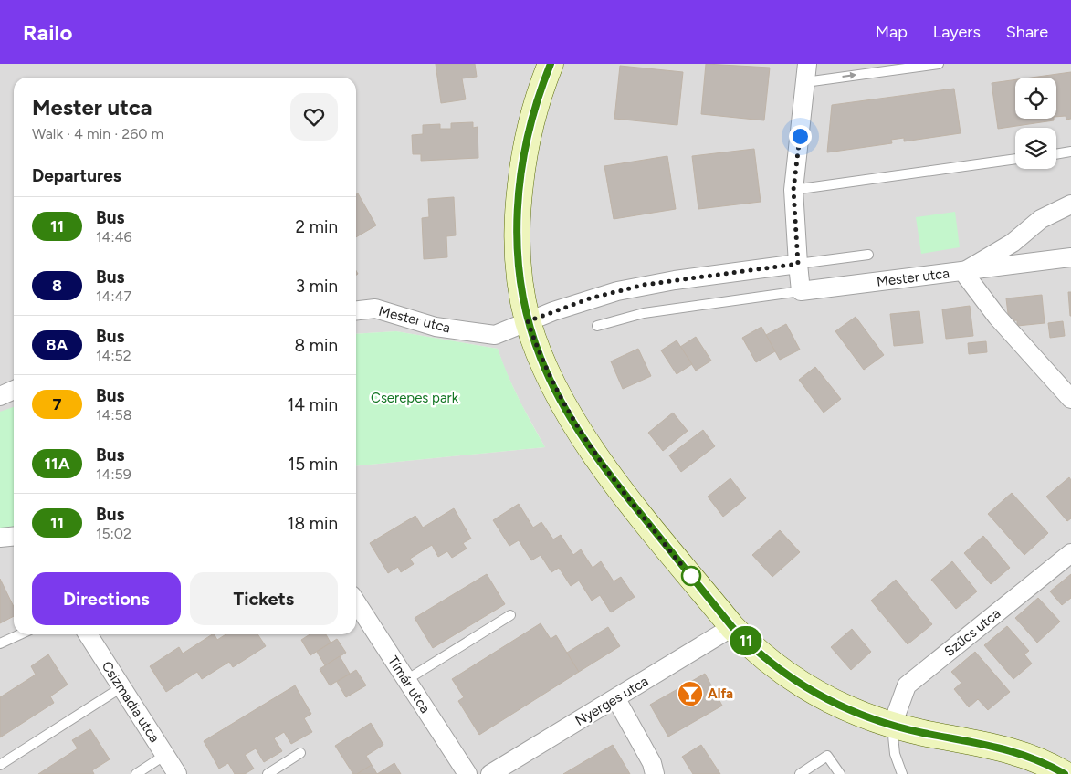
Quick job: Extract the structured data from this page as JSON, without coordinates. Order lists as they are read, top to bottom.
{
  "streets": {
    "street": [
      "Mester utca",
      "Szűcs utca",
      "Tímár utca",
      "Nyerges utca",
      "Csizmadia utca"
    ]
  },
  "parks": ["Cserepes park"],
  "places": {
    "bar": ["Alfa"]
  },
  "lines": ["bus line 11"],
  "page": {
    "header": "Railo",
    "nav": ["Map", "Layers", "Share"],
    "on_map": "11",
    "heading": [
      ["Mester utca", "Walk · 4 min · 260 m"],
      "Departures"
    ],
    "list": [
      {
        "mark": "11",
        "name": "Bus",
        "note": "14:46",
        "value": "2 min"
      },
      {
        "mark": "8",
        "name": "Bus",
        "note": "14:47",
        "value": "3 min"
      },
      {
        "mark": "8A",
        "name": "Bus",
        "note": "14:52",
        "value": "8 min"
      },
      {
        "mark": "7",
        "name": "Bus",
        "note": "14:58",
        "value": "14 min"
      },
      {
        "mark": "11A",
        "name": "Bus",
        "note": "14:59",
        "value": "15 min"
      },
      {
        "mark": "11",
        "name": "Bus",
        "note": "15:02",
        "value": "18 min"
      }
    ],
    "buttons": ["Directions", "Tickets"]
  }
}
